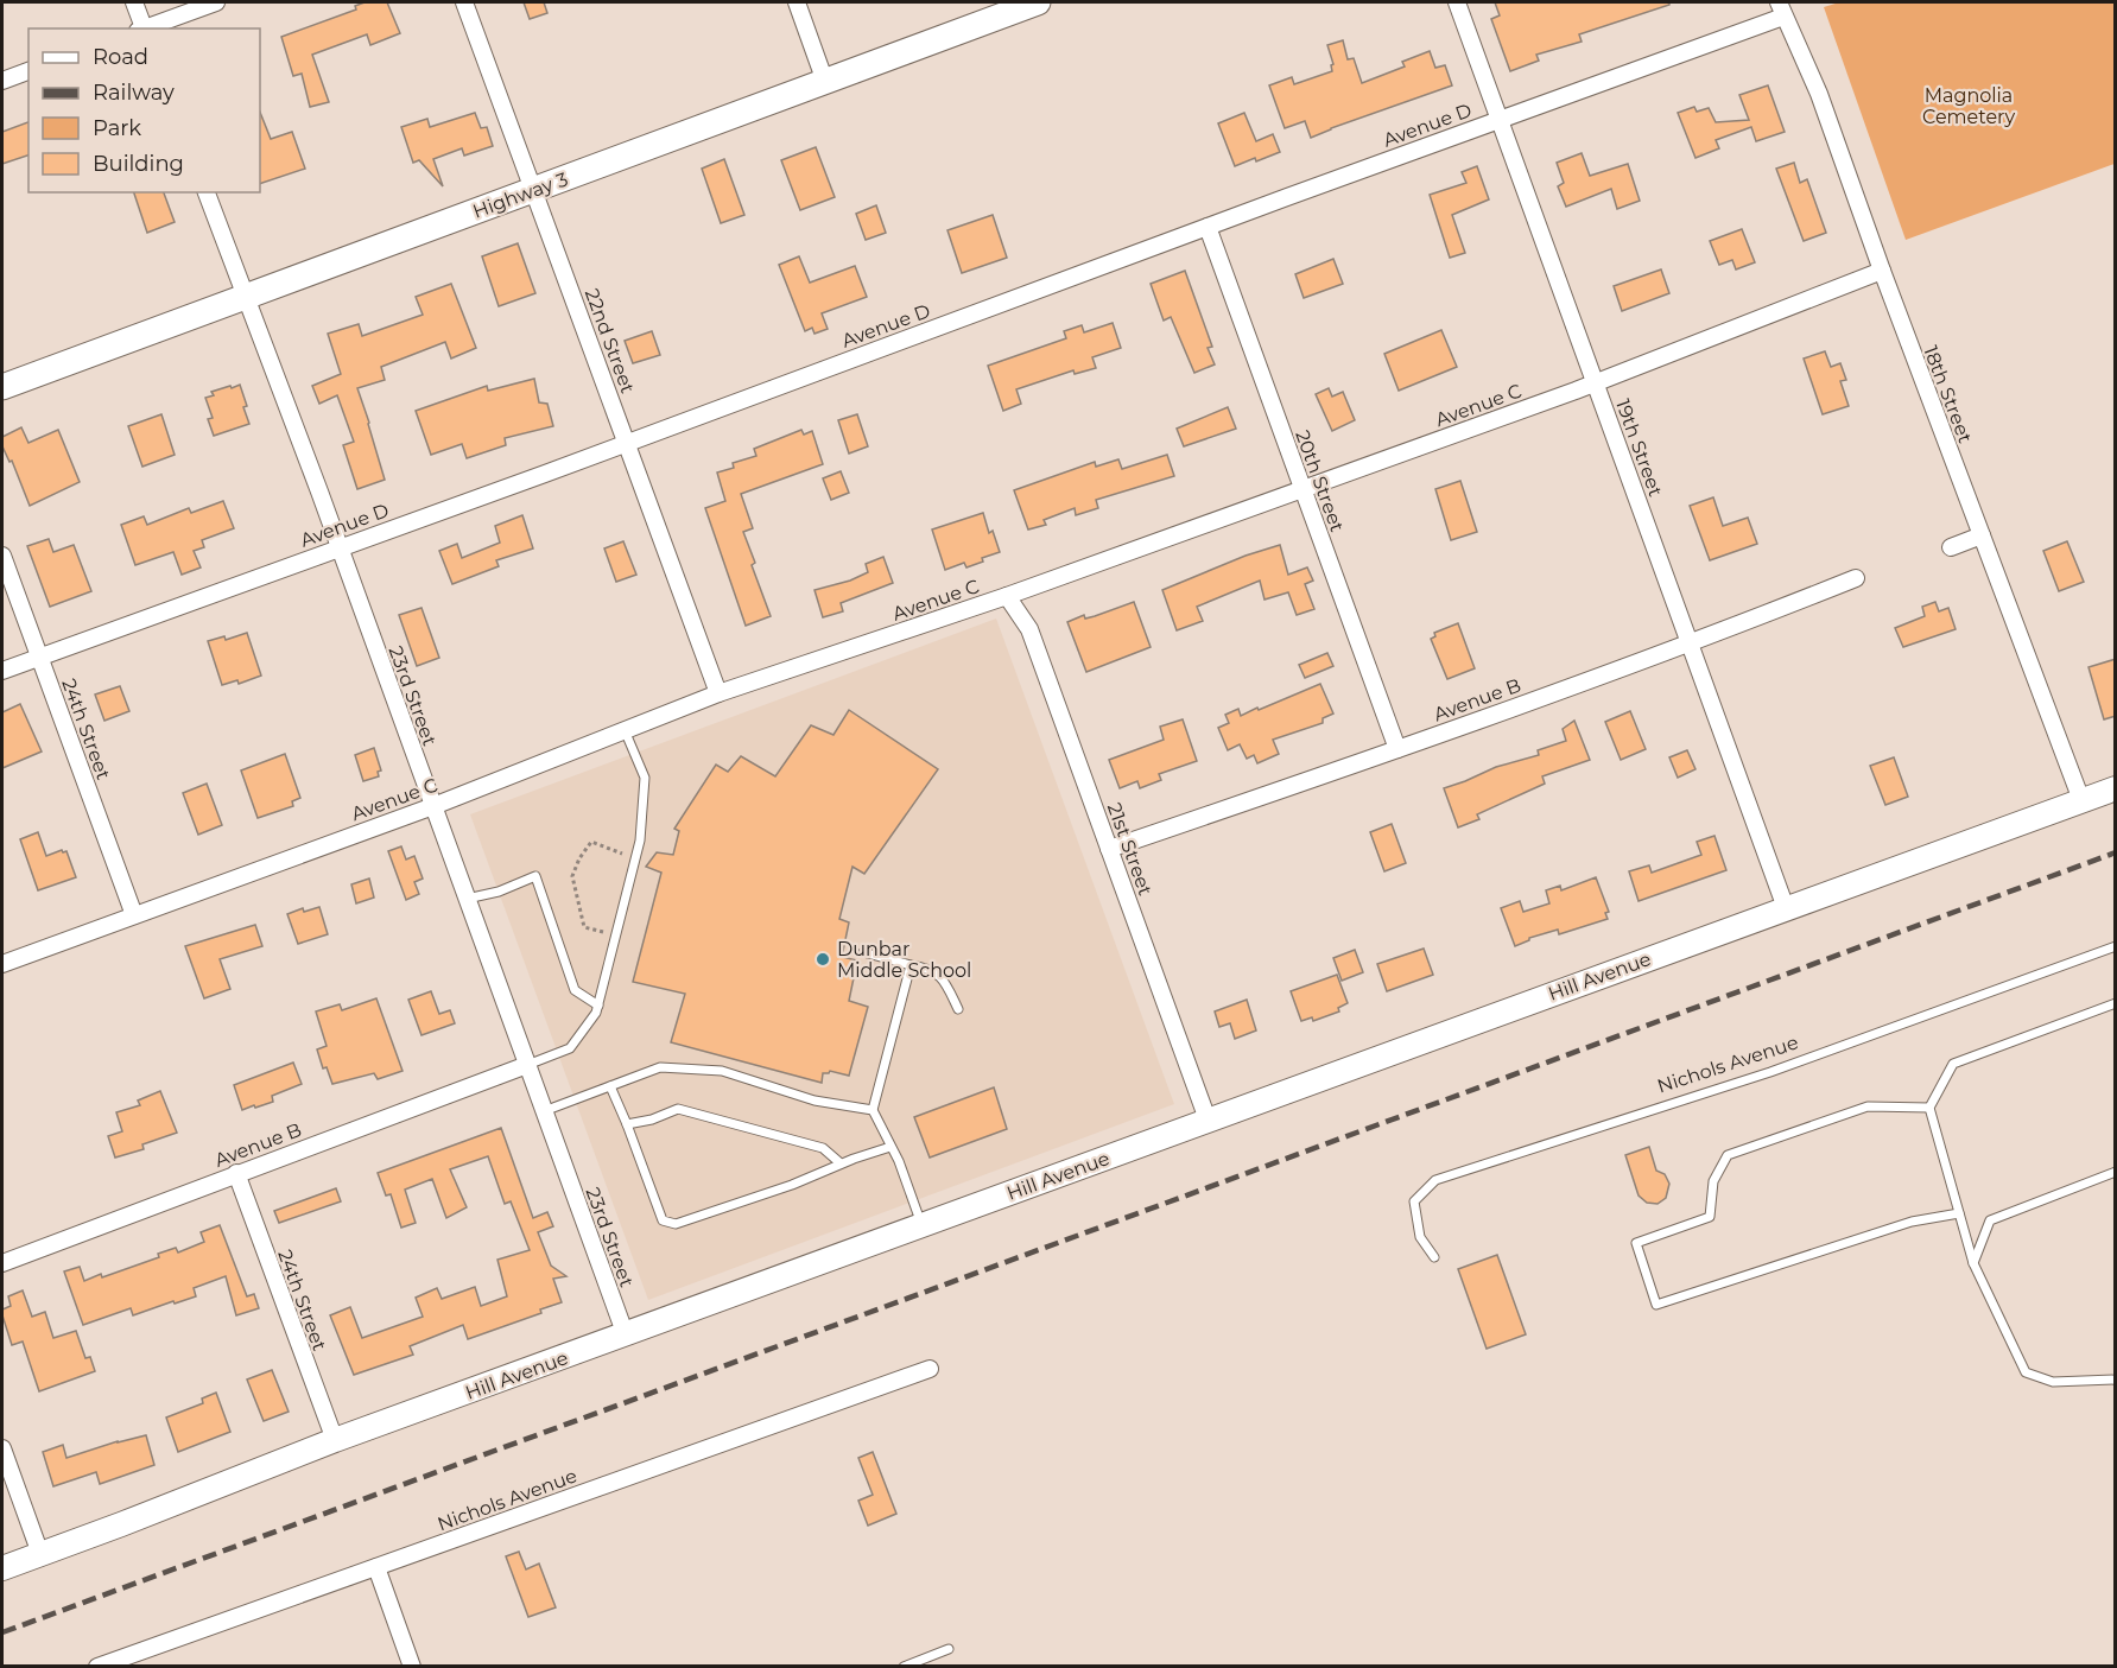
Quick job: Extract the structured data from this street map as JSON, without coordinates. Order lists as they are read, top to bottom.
{
  "streets": {
    "main road": ["Highway 3"],
    "street": [
      "Avenue D",
      "22nd Street",
      "18th Street",
      "Avenue C",
      "19th Street",
      "20th Street",
      "23rd Street",
      "Avenue B",
      "24th Street",
      "21st Street",
      "Hill Avenue",
      "Nichols Avenue"
    ]
  },
  "crossings": [
    ["Avenue D", "22nd Street"],
    ["Avenue D", "18th Street"],
    ["Avenue D", "19th Street"],
    ["Avenue D", "20th Street"],
    ["Avenue D", "23rd Street"],
    ["Avenue D", "24th Street"],
    ["Highway 3", "22nd Street"],
    ["Highway 3", "23rd Street"],
    ["22nd Street", "Avenue C"],
    ["18th Street", "Avenue C"],
    ["18th Street", "Hill Avenue"],
    ["Avenue C", "19th Street"],
    ["Avenue C", "20th Street"],
    ["Avenue C", "23rd Street"],
    ["Avenue C", "24th Street"],
    ["Avenue C", "21st Street"],
    ["19th Street", "Avenue B"],
    ["19th Street", "Hill Avenue"],
    ["20th Street", "Avenue B"],
    ["23rd Street", "Avenue B"],
    ["23rd Street", "Hill Avenue"],
    ["Avenue B", "24th Street"],
    ["Avenue B", "21st Street"],
    ["24th Street", "Hill Avenue"],
    ["21st Street", "Hill Avenue"]
  ],
  "parks": ["Magnolia Cemetery"],
  "places": ["Dunbar Middle School"],
  "legend": [
    "Road",
    "Railway",
    "Park",
    "Building"
  ]
}
